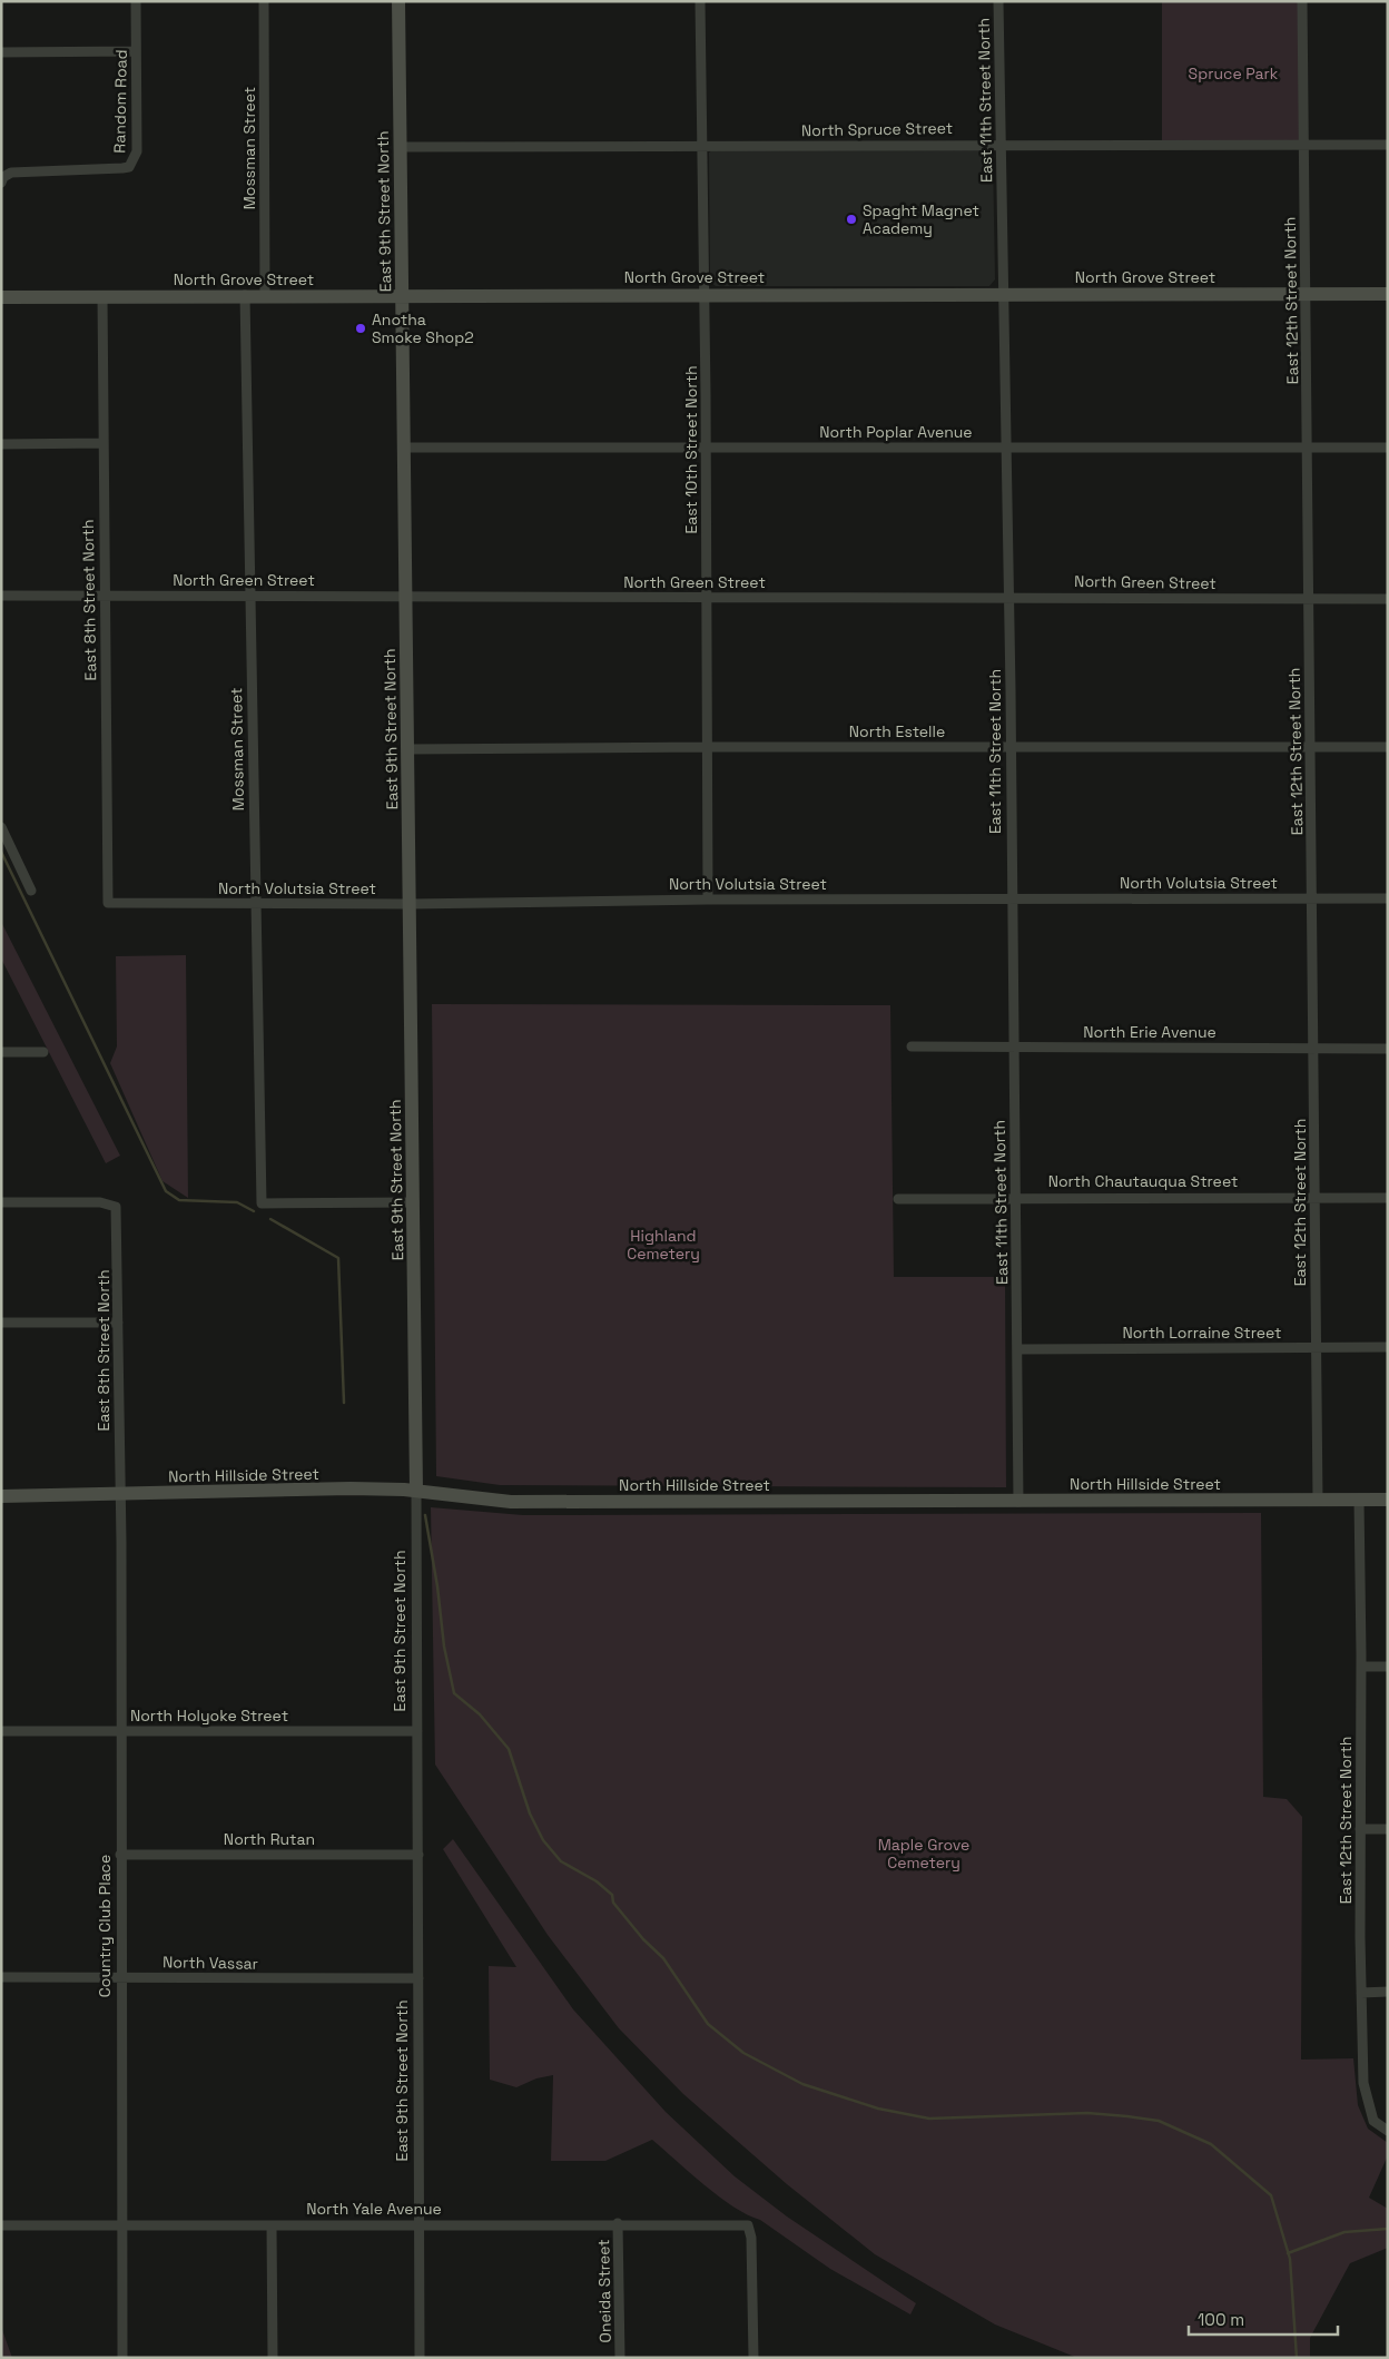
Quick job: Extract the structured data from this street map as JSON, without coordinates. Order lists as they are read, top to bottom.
{
  "streets": {
    "street": [
      "East 11th Street North",
      "Random Road",
      "North Spruce Street",
      "Mossman Street",
      "East 9th Street North",
      "North Grove Street",
      "East 12th Street North",
      "North Poplar Avenue",
      "East 10th Street North",
      "North Green Street",
      "East 8th Street North",
      "North Estelle",
      "North Volutsia Street",
      "North Erie Avenue",
      "North Chautauqua Street",
      "North Lorraine Street",
      "North Hillside Street",
      "North Holyoke Street",
      "North Rutan",
      "Country Club Place",
      "North Vassar",
      "North Yale Avenue",
      "Oneida Street"
    ]
  },
  "crossings": [
    ["East 11th Street North", "North Spruce Street"],
    ["East 11th Street North", "North Grove Street"],
    ["East 11th Street North", "North Poplar Avenue"],
    ["East 11th Street North", "North Green Street"],
    ["East 11th Street North", "North Estelle"],
    ["East 11th Street North", "North Volutsia Street"],
    ["East 11th Street North", "North Erie Avenue"],
    ["East 11th Street North", "North Chautauqua Street"],
    ["East 11th Street North", "North Lorraine Street"],
    ["East 11th Street North", "North Hillside Street"],
    ["North Spruce Street", "East 9th Street North"],
    ["North Spruce Street", "East 12th Street North"],
    ["North Spruce Street", "East 10th Street North"],
    ["Mossman Street", "East 9th Street North"],
    ["Mossman Street", "North Grove Street"],
    ["Mossman Street", "North Green Street"],
    ["Mossman Street", "North Volutsia Street"],
    ["East 9th Street North", "North Grove Street"],
    ["East 9th Street North", "North Poplar Avenue"],
    ["East 9th Street North", "North Green Street"],
    ["East 9th Street North", "North Estelle"],
    ["East 9th Street North", "North Volutsia Street"],
    ["East 9th Street North", "North Hillside Street"],
    ["East 9th Street North", "North Holyoke Street"],
    ["East 9th Street North", "North Rutan"],
    ["East 9th Street North", "North Vassar"],
    ["East 9th Street North", "North Yale Avenue"],
    ["North Grove Street", "East 12th Street North"],
    ["North Grove Street", "East 10th Street North"],
    ["North Grove Street", "East 8th Street North"],
    ["East 12th Street North", "North Poplar Avenue"],
    ["East 12th Street North", "North Green Street"],
    ["East 12th Street North", "North Estelle"],
    ["East 12th Street North", "North Volutsia Street"],
    ["East 12th Street North", "North Erie Avenue"],
    ["East 12th Street North", "North Chautauqua Street"],
    ["East 12th Street North", "North Lorraine Street"],
    ["East 12th Street North", "North Hillside Street"],
    ["North Poplar Avenue", "East 10th Street North"],
    ["East 10th Street North", "North Green Street"],
    ["East 10th Street North", "North Estelle"],
    ["East 10th Street North", "North Volutsia Street"],
    ["North Green Street", "East 8th Street North"],
    ["East 8th Street North", "North Volutsia Street"],
    ["East 8th Street North", "North Hillside Street"],
    ["East 8th Street North", "Country Club Place"],
    ["North Hillside Street", "Country Club Place"],
    ["North Holyoke Street", "Country Club Place"],
    ["North Rutan", "Country Club Place"],
    ["Country Club Place", "North Vassar"],
    ["Country Club Place", "North Yale Avenue"],
    ["North Yale Avenue", "Oneida Street"]
  ],
  "parks": ["Spruce Park", "Highland Cemetery", "Maple Grove Cemetery"],
  "places": ["Spaght Magnet Academy", "Anotha Smoke Shop2"],
  "scale_bar": "100 m"
}
